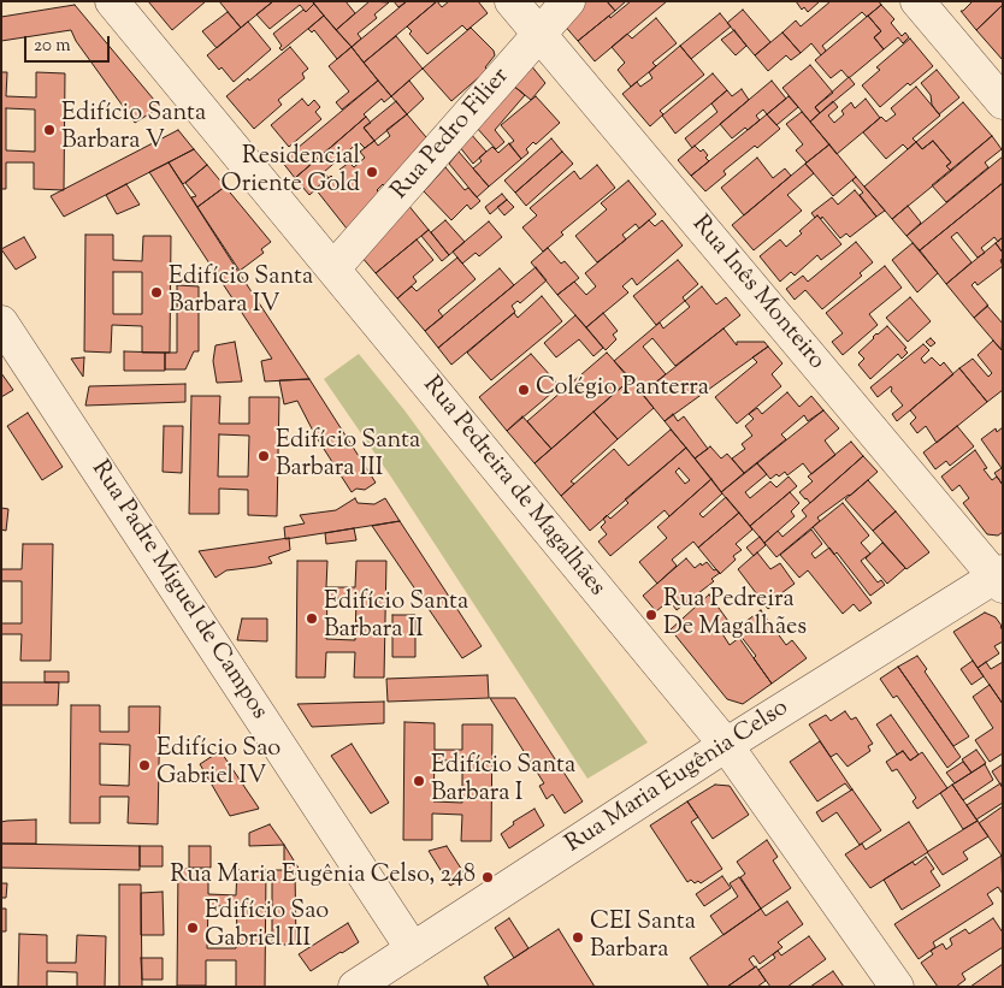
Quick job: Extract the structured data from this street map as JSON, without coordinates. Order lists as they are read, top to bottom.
{
  "streets": {
    "street": [
      "Rua Pedro Filier",
      "Rua Inês Monteiro",
      "Rua Pedreira de Magalhães",
      "Rua Padre Miguel de Campos",
      "Rua Maria Eugênia Celso"
    ]
  },
  "crossings": [
    ["Rua Pedro Filier", "Rua Inês Monteiro"],
    ["Rua Pedro Filier", "Rua Pedreira de Magalhães"],
    ["Rua Inês Monteiro", "Rua Maria Eugênia Celso"],
    ["Rua Pedreira de Magalhães", "Rua Maria Eugênia Celso"],
    ["Rua Padre Miguel de Campos", "Rua Maria Eugênia Celso"]
  ],
  "places": [
    "Edifício Santa Barbara V",
    "Residencial Oriente Gold",
    "Edifício Santa Barbara IV",
    "Colégio Panterra",
    "Edifício Santa Barbara III",
    "Rua Pedreira De Magalhães",
    "Edifício Santa Barbara II",
    "Edifício Sao Gabriel IV",
    "Edifício Santa Barbara I",
    "Rua Maria Eugênia Celso, 248",
    "Edifício Sao Gabriel III",
    "CEI Santa Barbara"
  ],
  "scale_bar": "20 m"
}
